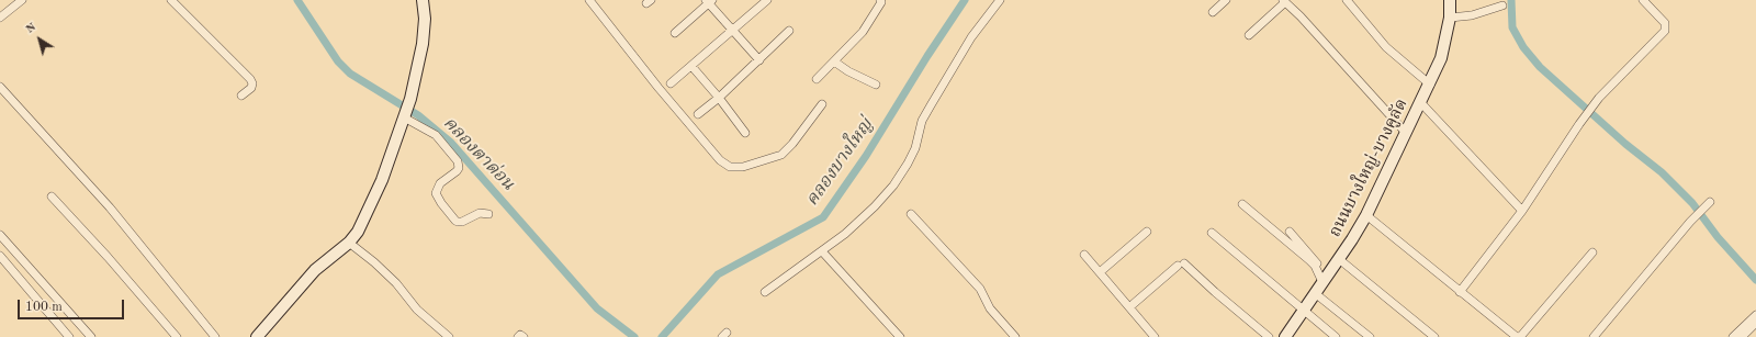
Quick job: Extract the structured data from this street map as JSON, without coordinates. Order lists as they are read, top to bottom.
{
  "streets": {
    "street": ["ถนนบางใหญ่-บางคูลัด"]
  },
  "water": ["คลองตาด่อน", "คลองบางใหญ่"],
  "scale_bar": "100 m",
  "north": "top left"
}
